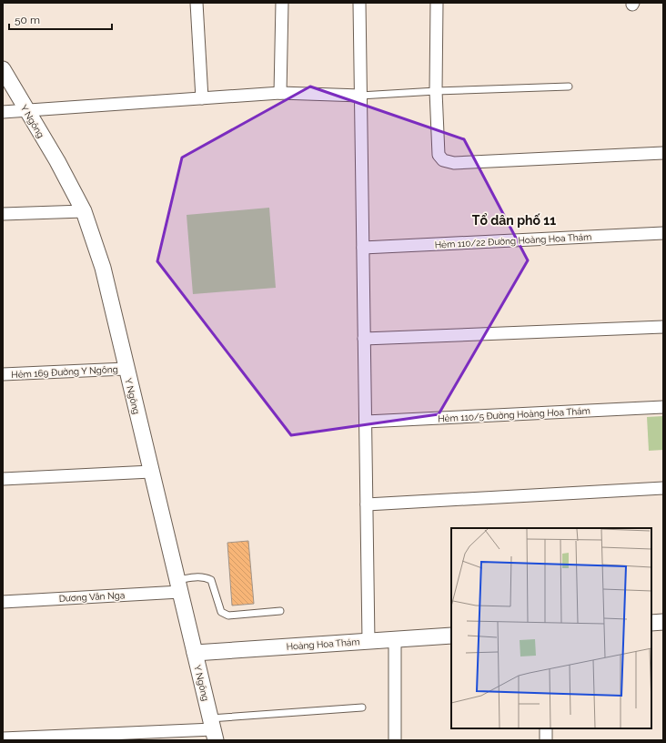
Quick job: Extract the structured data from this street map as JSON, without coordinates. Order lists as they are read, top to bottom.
{
  "streets": {
    "street": [
      "Y Ngông",
      "Hẻm 110/22 Đường Hoàng Hoa Thám",
      "Hẻm 169 Đường Y Ngông",
      "Hẻm 110/5 Đường Hoàng Hoa Thám",
      "Dương Vân Nga",
      "Hoàng Hoa Thám"
    ]
  },
  "crossings": [
    ["Y Ngông", "Hẻm 169 Đường Y Ngông"],
    ["Y Ngông", "Dương Vân Nga"],
    ["Y Ngông", "Hoàng Hoa Thám"]
  ],
  "districts": ["Tổ dân phố 11"],
  "scale_bar": "50 m"
}
